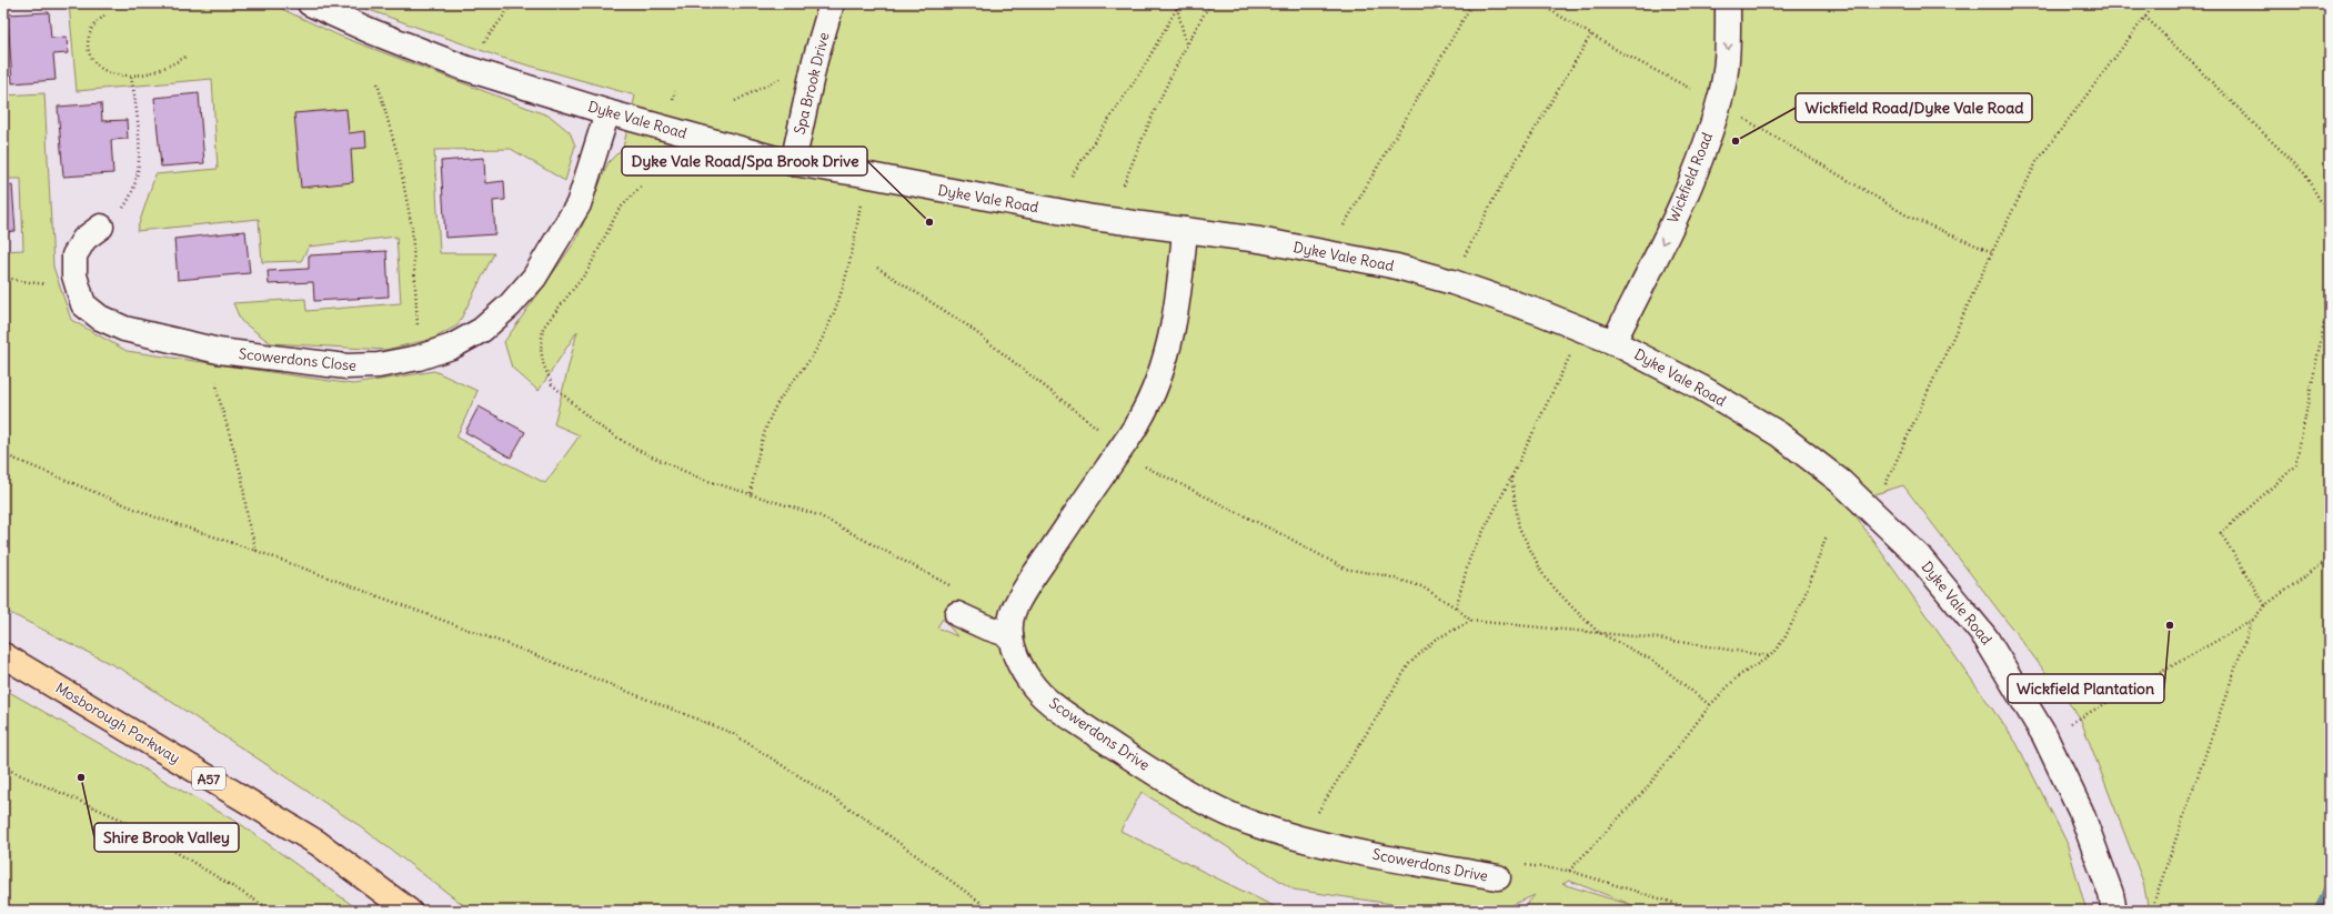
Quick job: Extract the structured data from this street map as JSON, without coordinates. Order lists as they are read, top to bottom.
{
  "streets": {
    "highway": ["Mosborough Parkway", "A57"],
    "street": [
      "Spa Brook Drive",
      "Dyke Vale Road",
      "Wickfield Road",
      "Scowerdons Close",
      "Scowerdons Drive"
    ]
  },
  "crossings": [
    ["Spa Brook Drive", "Dyke Vale Road"],
    ["Dyke Vale Road", "Wickfield Road"],
    ["Dyke Vale Road", "Scowerdons Close"],
    ["Dyke Vale Road", "Scowerdons Drive"]
  ],
  "one_way": ["Wickfield Road"],
  "places": [
    "Wickfield Road/Dyke Vale Road",
    "Dyke Vale Road/Spa Brook Drive",
    "Wickfield Plantation",
    "Shire Brook Valley"
  ]
}
